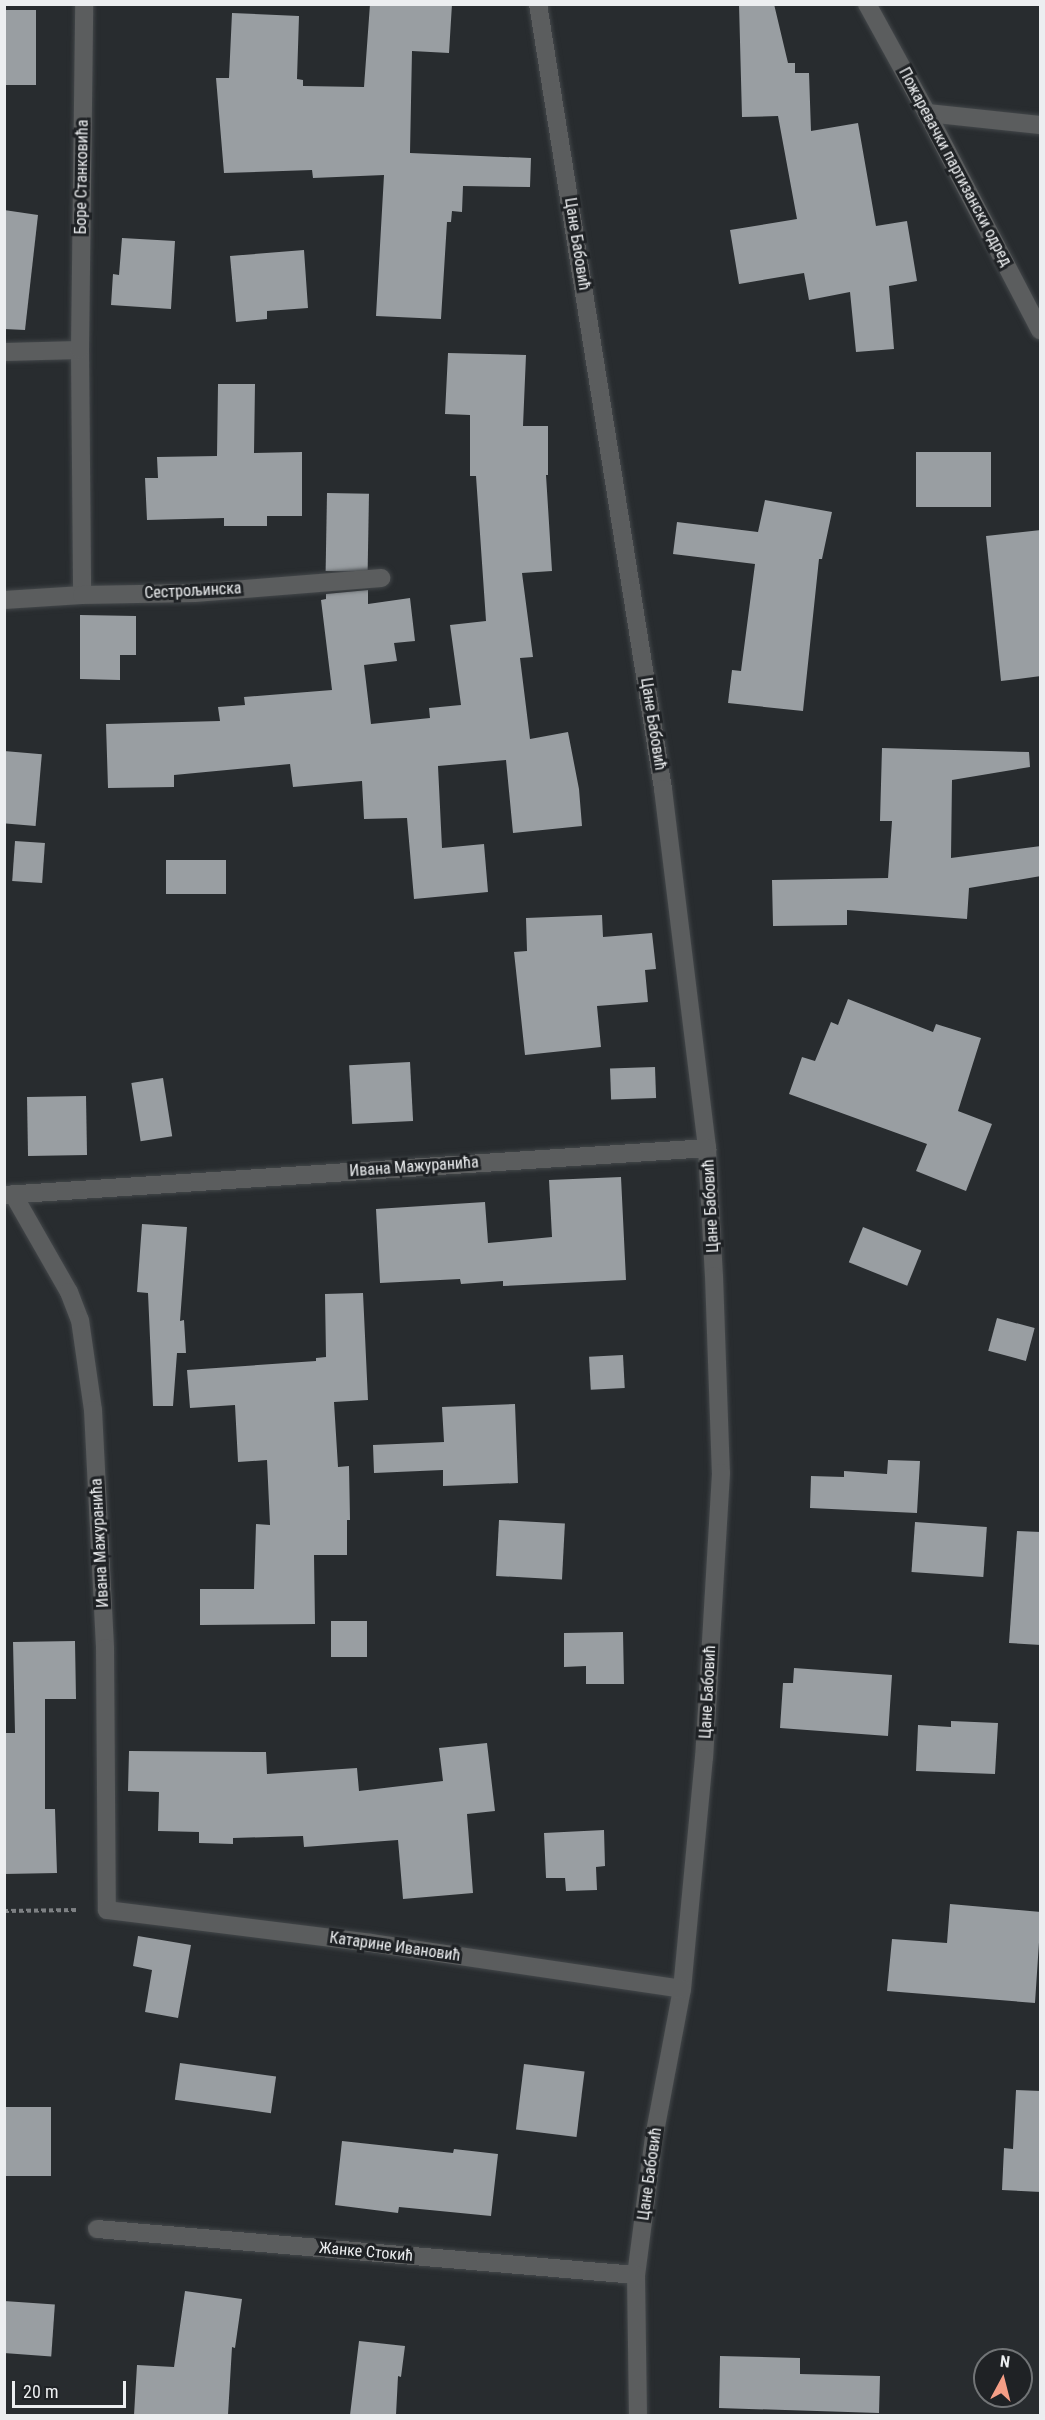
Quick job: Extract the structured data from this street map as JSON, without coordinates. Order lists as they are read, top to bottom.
{
  "streets": {
    "street": [
      "Пожаревачки партизански одред",
      "Боре Станковића",
      "Цане Бабовић",
      "Сестрољинска",
      "Ивана Мажуранића",
      "Катарине Ивановић",
      "Жанке Стокић"
    ]
  },
  "crossings": [
    ["Боре Станковића", "Сестрољинска"],
    ["Цане Бабовић", "Ивана Мажуранића"],
    ["Цане Бабовић", "Катарине Ивановић"],
    ["Цане Бабовић", "Жанке Стокић"],
    ["Ивана Мажуранића", "Катарине Ивановић"]
  ],
  "scale_bar": "20 m",
  "north": "top"
}
